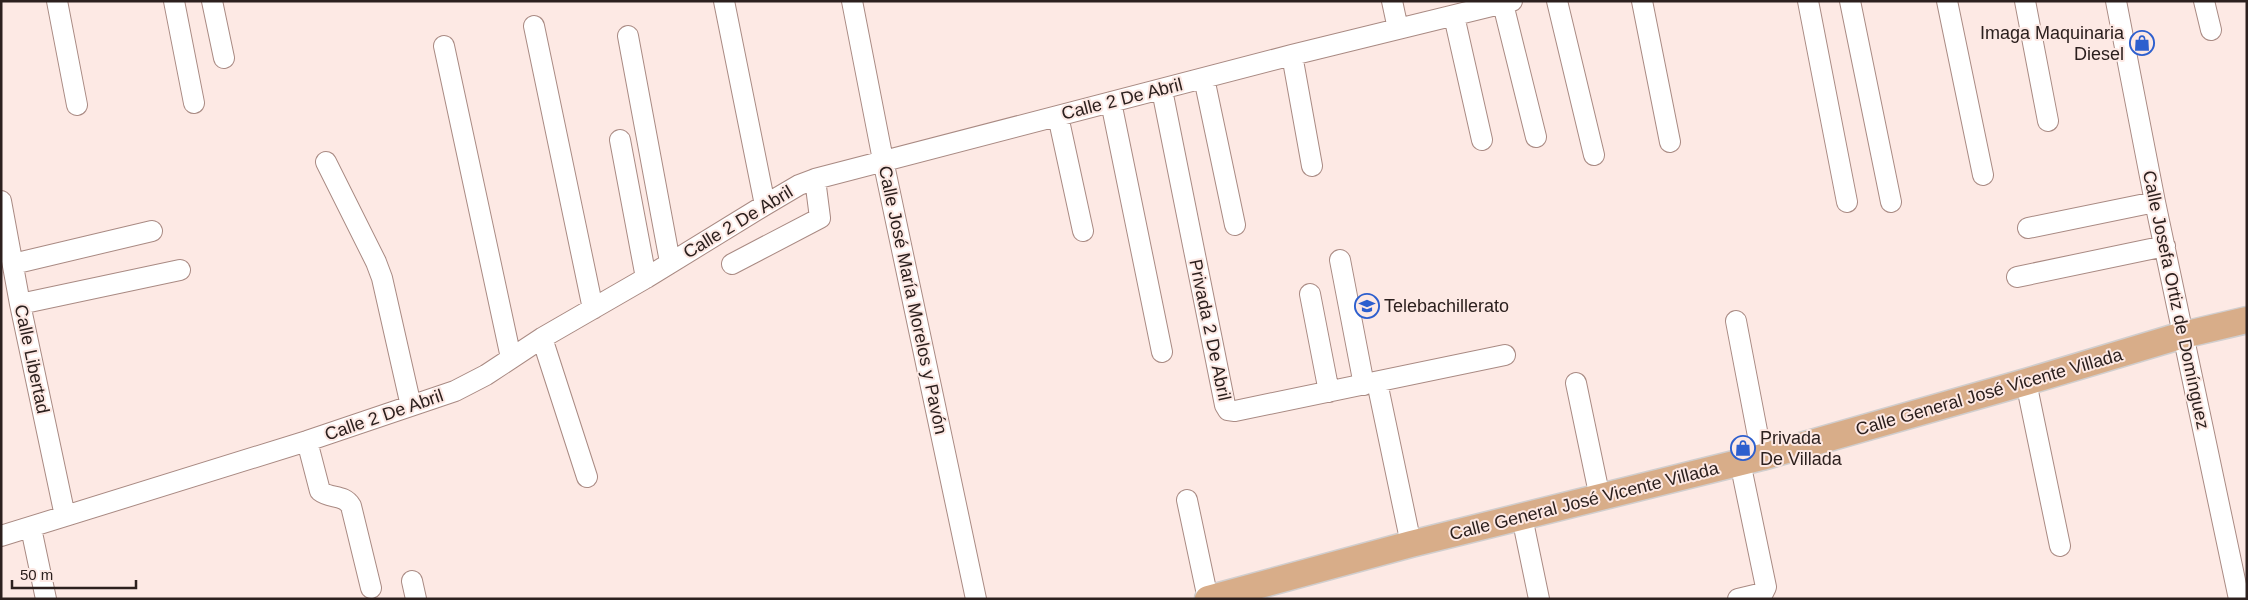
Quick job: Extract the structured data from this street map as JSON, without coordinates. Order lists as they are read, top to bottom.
{
  "streets": {
    "main road": ["Calle General José Vicente Villada"],
    "street": [
      "Calle 2 De Abril",
      "Calle José María Morelos y Pavón",
      "Calle Josefa Ortiz de Domínguez",
      "Privada 2 De Abril",
      "Calle Libertad"
    ]
  },
  "crossings": [
    ["Calle 2 De Abril", "Calle José María Morelos y Pavón"],
    ["Calle 2 De Abril", "Privada 2 De Abril"],
    ["Calle 2 De Abril", "Calle Libertad"],
    ["Calle Josefa Ortiz de Domínguez", "Calle General José Vicente Villada"]
  ],
  "places": {
    "shop": ["Imaga Maquinaria Diesel", "Privada De Villada"],
    "school or university": ["Telebachillerato"]
  },
  "scale_bar": "50 m"
}
